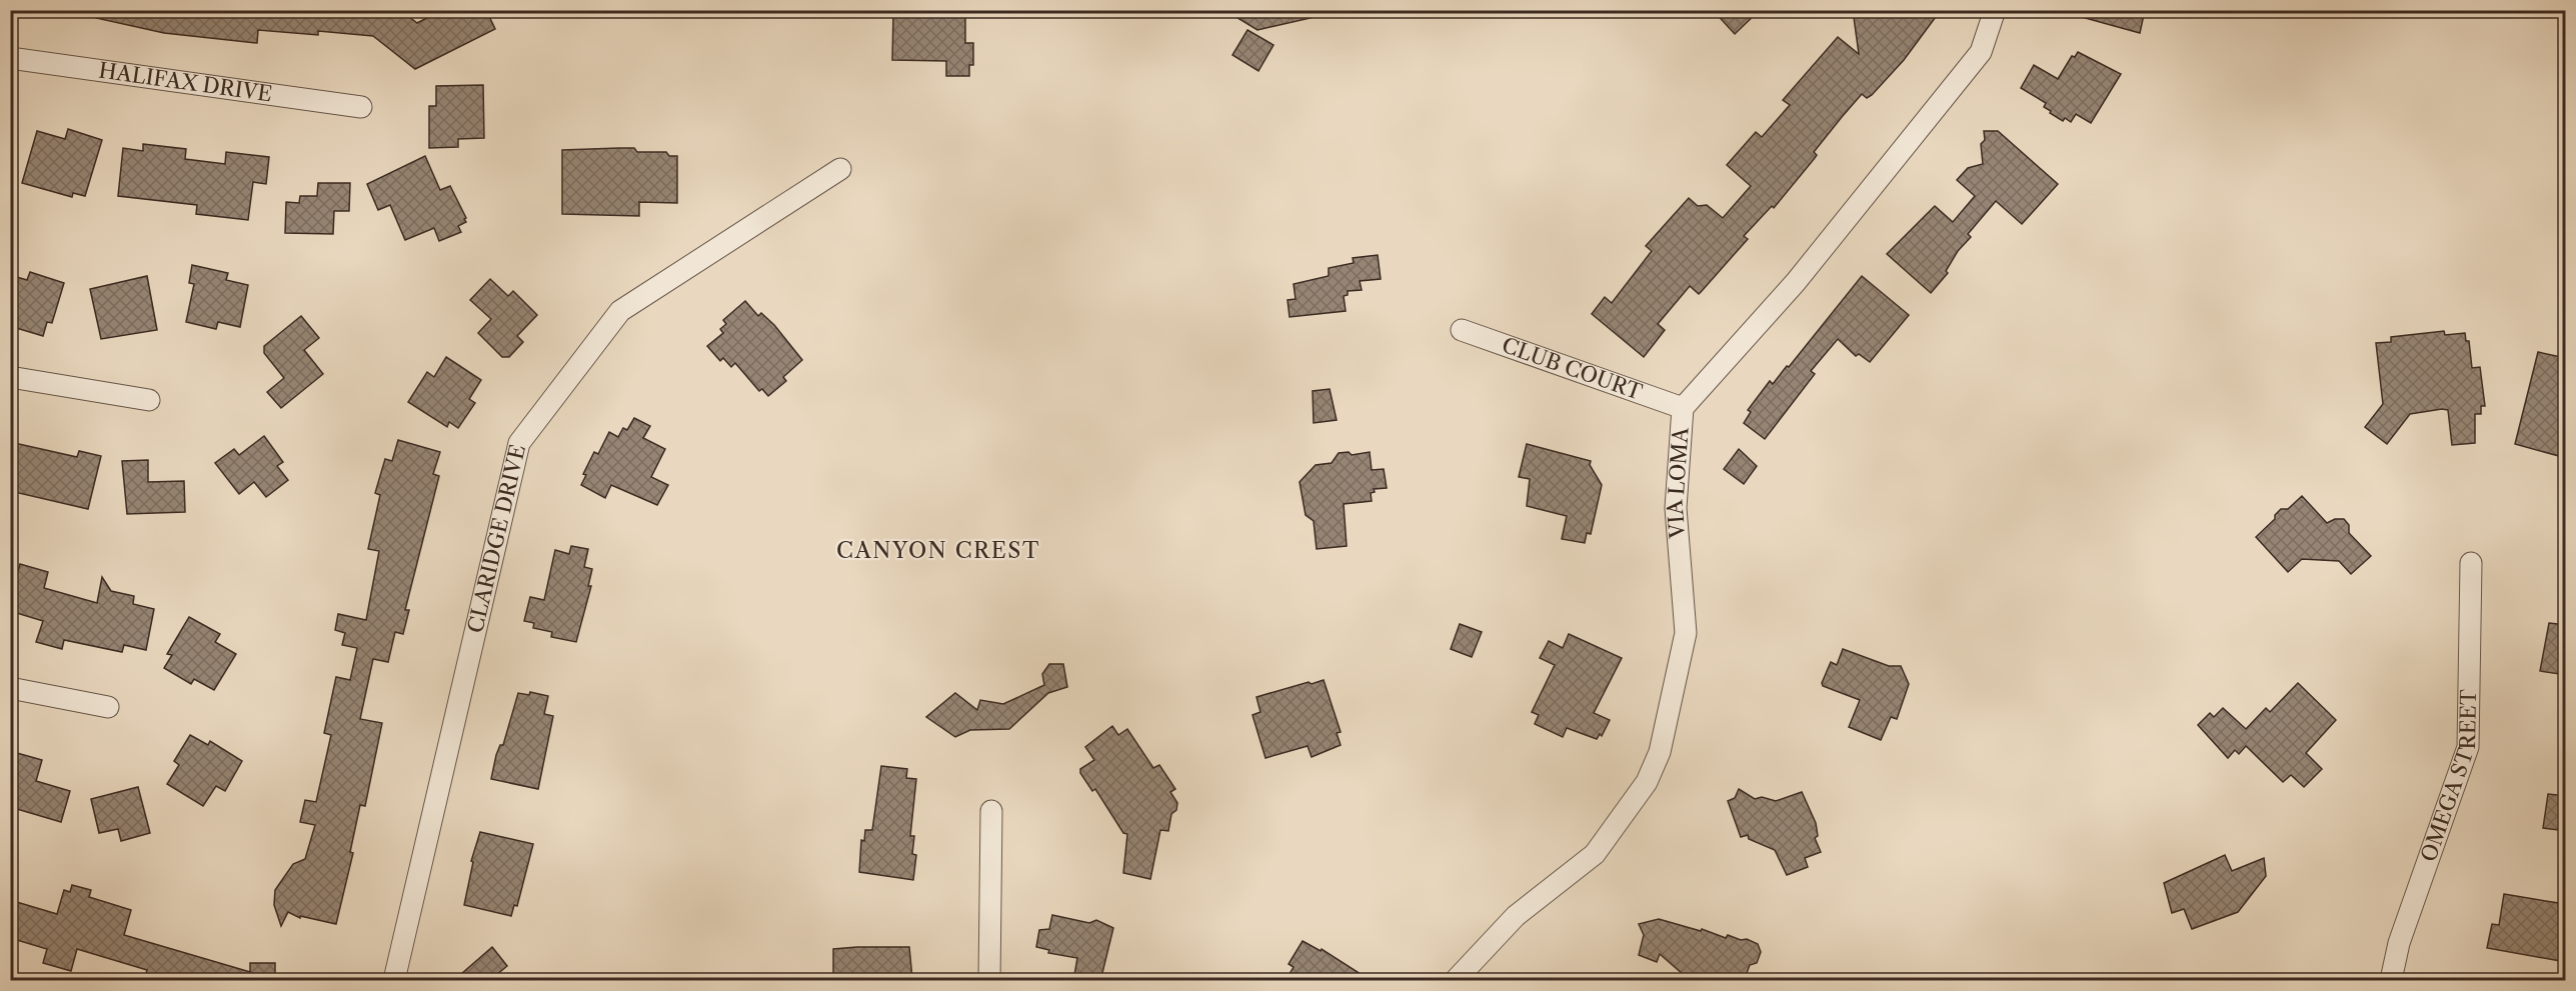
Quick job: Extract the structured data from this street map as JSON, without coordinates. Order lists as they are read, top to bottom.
{
  "streets": {
    "street": [
      "HALIFAX DRIVE",
      "CLUB COURT",
      "VIA LOMA",
      "CLARIDGE DRIVE",
      "OMEGA STREET"
    ]
  },
  "crossings": [
    ["CLUB COURT", "VIA LOMA"]
  ],
  "districts": ["CANYON CREST"]
}
